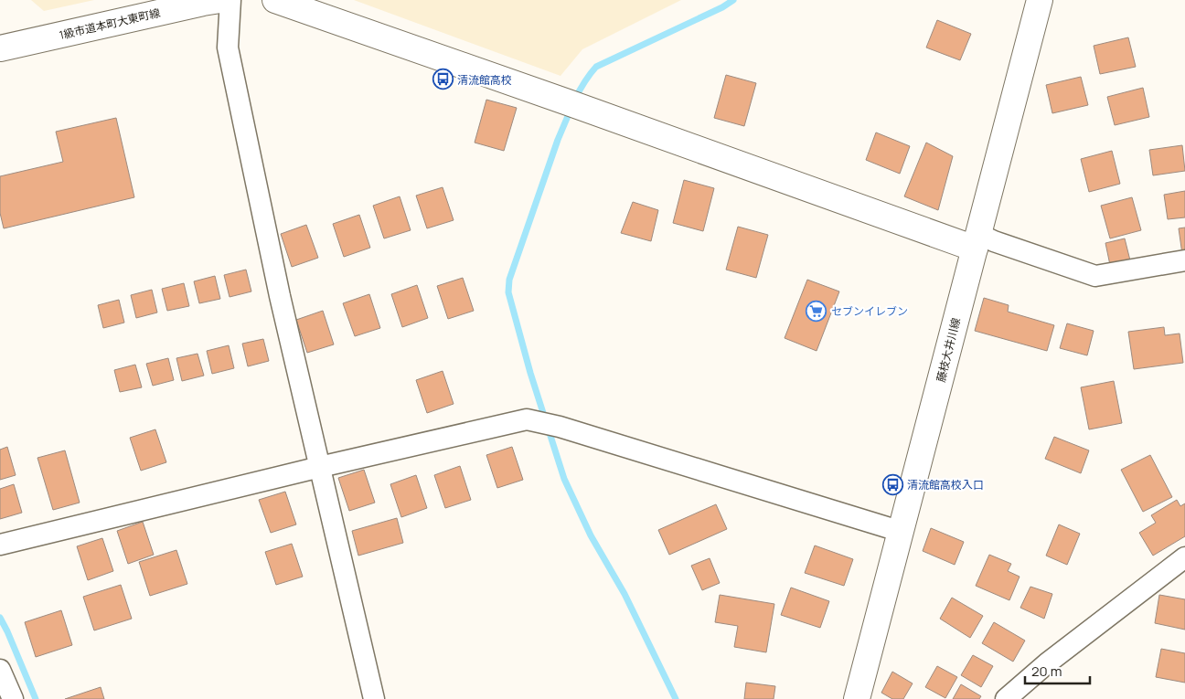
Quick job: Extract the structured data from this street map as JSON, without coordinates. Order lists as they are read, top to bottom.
{
  "streets": {
    "street": ["1級市道本町大東町線", "藤枝大井川線"]
  },
  "places": {
    "bus stop": ["清流館高校", "清流館高校入口"],
    "supermarket": ["セブンイレブン"]
  },
  "scale_bar": "20 m"
}
